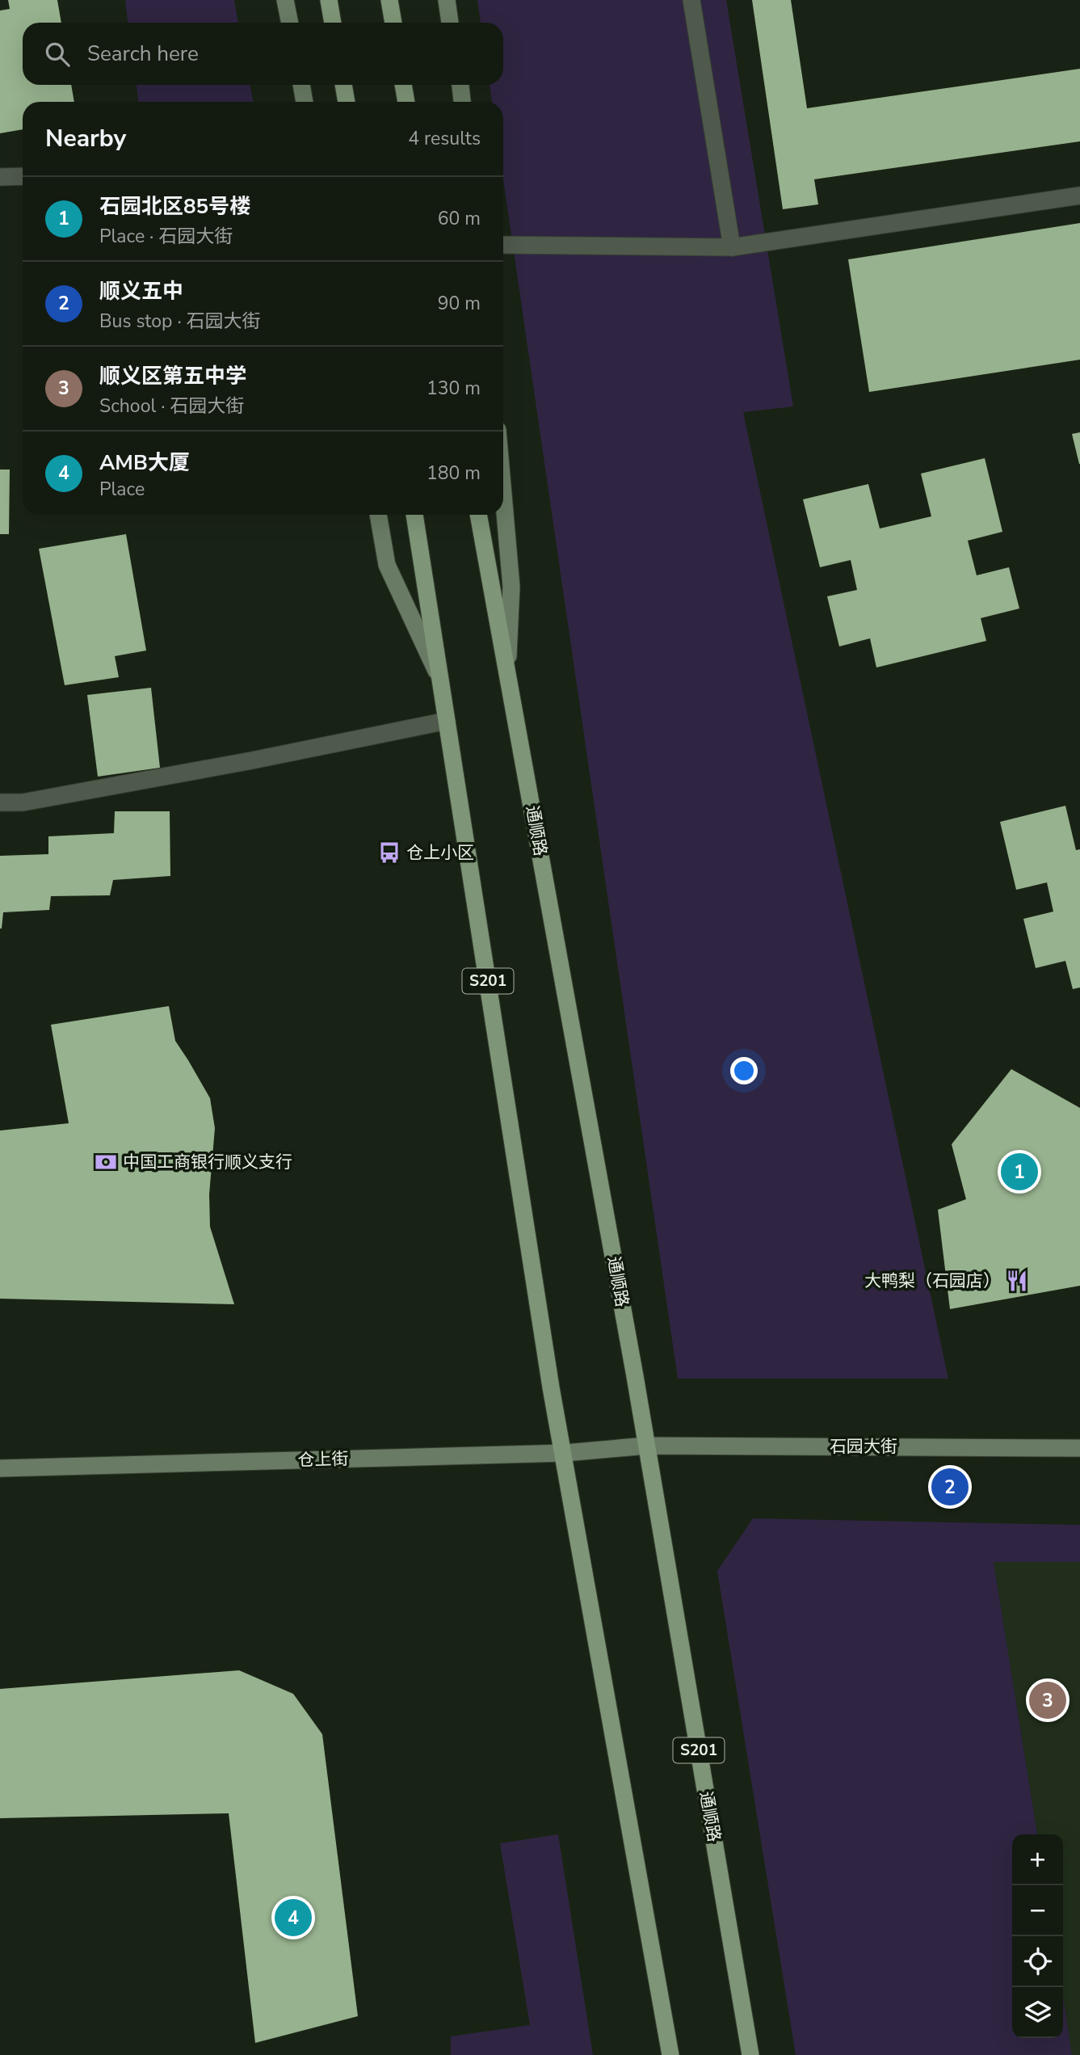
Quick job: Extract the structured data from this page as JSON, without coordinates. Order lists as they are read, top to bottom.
{
  "streets": {
    "main road": ["通顺路", "S201"],
    "street": ["石园大街", "仓上街"]
  },
  "crossings": [
    ["通顺路", "石园大街"],
    ["通顺路", "仓上街"],
    ["S201", "仓上街"],
    ["石园大街", "仓上街"]
  ],
  "places": {
    "bus stop": ["仓上小区"],
    "bank": ["中国工商银行顺义支行"],
    "restaurant": ["大鸭梨（石园店）"]
  },
  "page": {
    "search": "Search here",
    "heading": ["Nearby", "4 results"],
    "list": [
      {
        "mark": "1",
        "name": "石园北区85号楼",
        "note": "Place · 石园大街",
        "value": "60 m"
      },
      {
        "mark": "2",
        "name": "顺义五中",
        "note": "Bus stop · 石园大街",
        "value": "90 m"
      },
      {
        "mark": "3",
        "name": "顺义区第五中学",
        "note": "School · 石园大街",
        "value": "130 m"
      },
      {
        "mark": "4",
        "name": "AMB大厦",
        "note": "Place",
        "value": "180 m"
      }
    ],
    "pins": [
      "1",
      "2",
      "3",
      "4"
    ],
    "map_buttons": ["+", "−"]
  }
}
